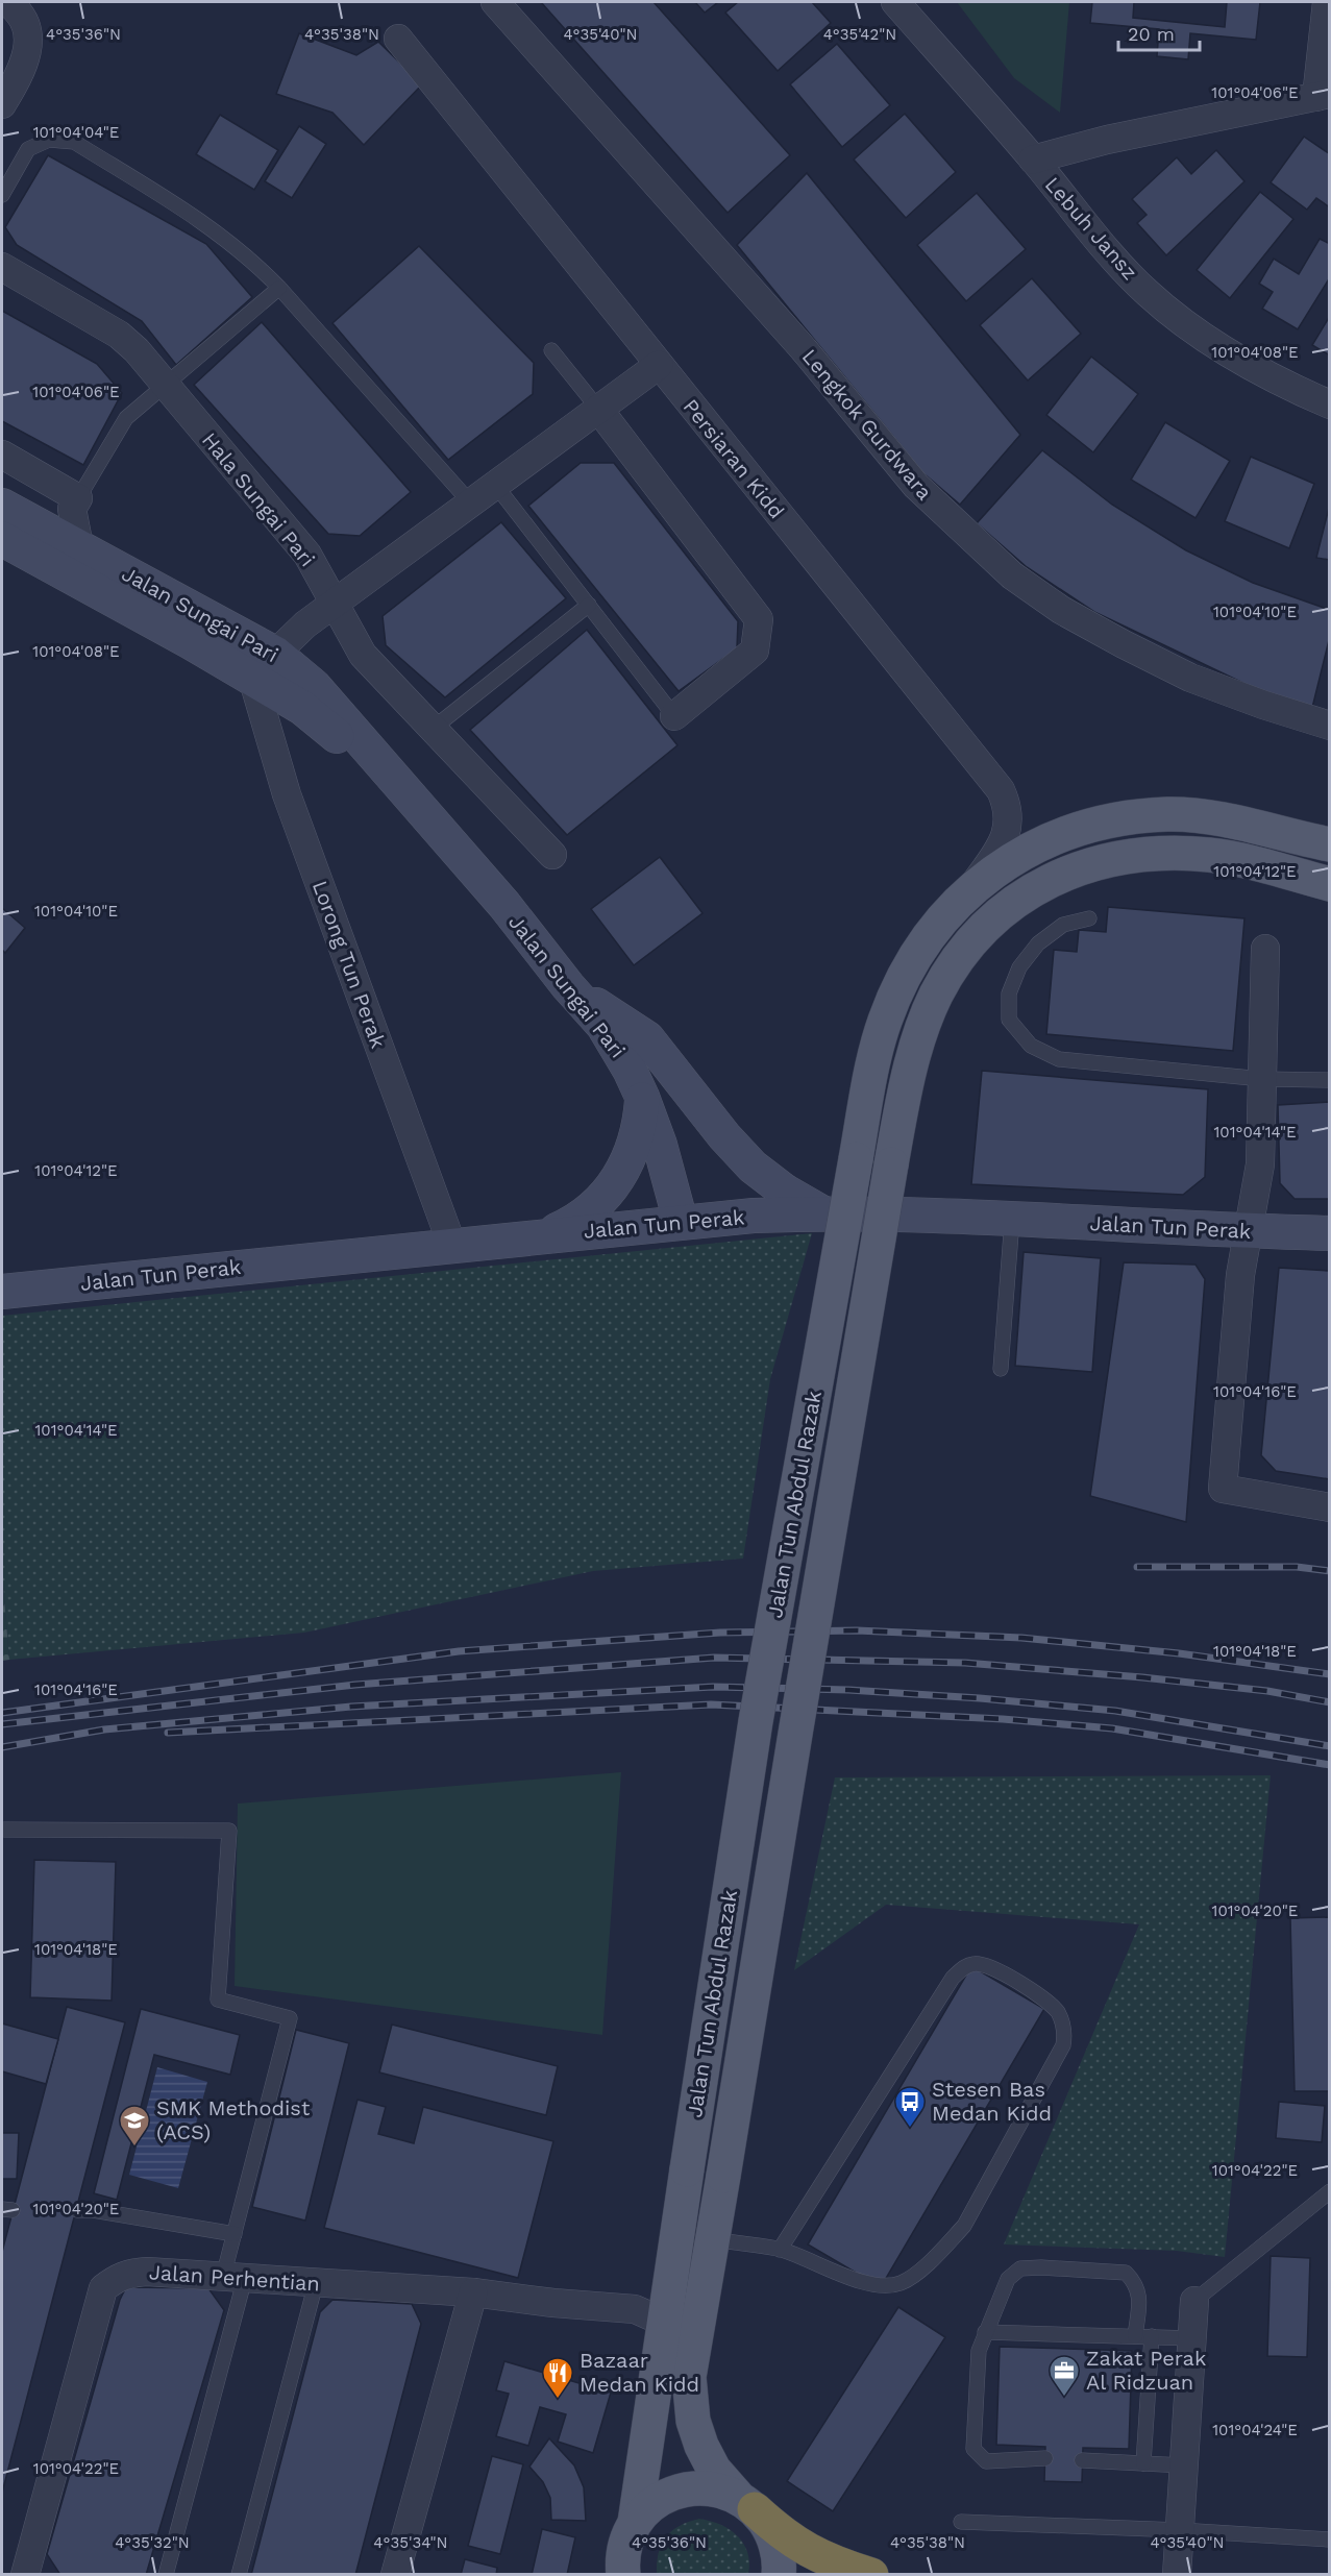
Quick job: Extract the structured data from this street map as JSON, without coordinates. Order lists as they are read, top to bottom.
{
  "streets": {
    "main road": ["Jalan Sungai Pari", "Jalan Tun Perak", "Jalan Tun Abdul Razak"],
    "street": [
      "Lebuh Jansz",
      "Lengkok Gurdwara",
      "Persiaran Kidd",
      "Hala Sungai Pari",
      "Lorong Tun Perak",
      "Jalan Perhentian"
    ]
  },
  "crossings": [
    ["Persiaran Kidd", "Jalan Tun Abdul Razak"],
    ["Jalan Sungai Pari", "Lorong Tun Perak"],
    ["Jalan Sungai Pari", "Jalan Tun Perak"],
    ["Lorong Tun Perak", "Jalan Tun Perak"],
    ["Jalan Tun Abdul Razak", "Jalan Perhentian"]
  ],
  "places": {
    "bus stop": ["Stesen Bas Medan Kidd"],
    "school or university": ["SMK Methodist (ACS)"],
    "office": ["Zakat Perak Al Ridzuan"],
    "restaurant": ["Bazaar Medan Kidd"]
  },
  "scale_bar": "20 m",
  "coordinates": [
    "4°35'42\"N",
    "4°35'36\"N",
    "4°35'38\"N",
    "4°35'40\"N",
    "101°04'06\"E",
    "101°04'04\"E",
    "101°04'08\"E",
    "101°04'10\"E",
    "101°04'12\"E",
    "101°04'14\"E",
    "101°04'16\"E",
    "101°04'18\"E",
    "101°04'20\"E",
    "101°04'22\"E",
    "101°04'24\"E",
    "4°35'32\"N",
    "4°35'34\"N"
  ]
}
